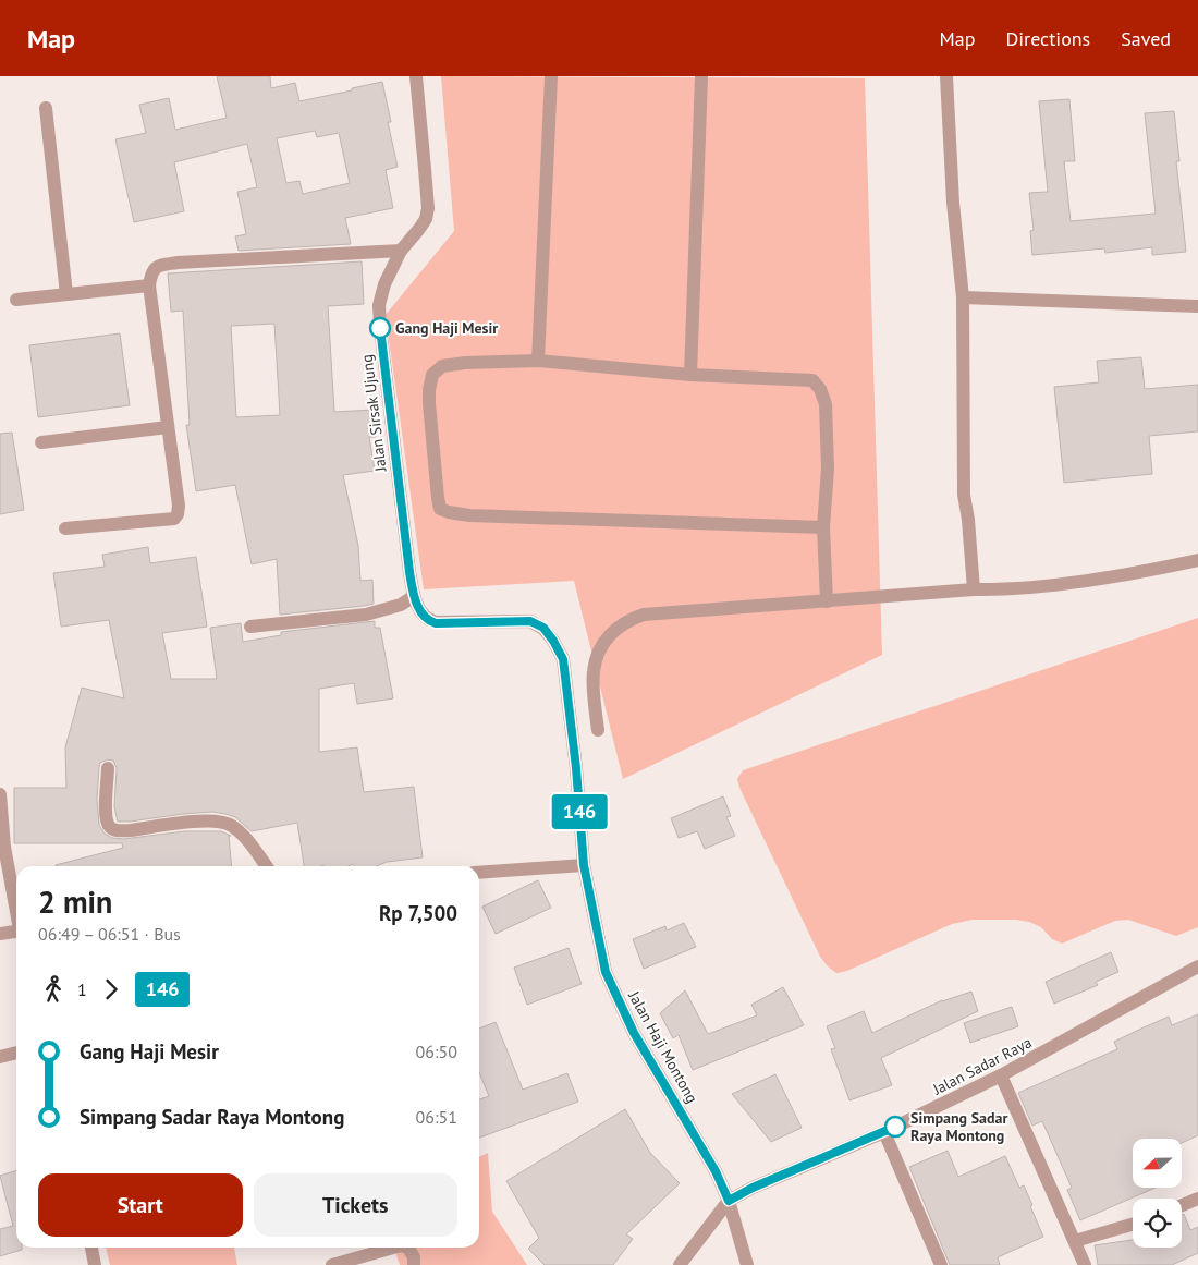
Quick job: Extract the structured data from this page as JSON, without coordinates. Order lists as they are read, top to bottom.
{
  "streets": {
    "street": ["Jalan Sirsak Ujung", "Jalan Haji Montong", "Jalan Sadar Raya"]
  },
  "crossings": [
    ["Jalan Sirsak Ujung", "Jalan Haji Montong"],
    ["Jalan Haji Montong", "Jalan Sadar Raya"]
  ],
  "places": ["Gang Haji Mesir", "Simpang Sadar Raya Montong"],
  "lines": ["bus line 146"],
  "north": "left",
  "page": {
    "header": "Map",
    "nav": ["Map", "Directions", "Saved"],
    "on_map": "146",
    "heading": ["2 min", "06:49 – 06:51 · Bus", "Rp 7,500"],
    "legs": ["1", "146"],
    "list": [
      {
        "name": "Gang Haji Mesir",
        "value": "06:50"
      },
      {
        "name": "Simpang Sadar Raya Montong",
        "value": "06:51"
      }
    ],
    "buttons": ["Start", "Tickets"]
  }
}
